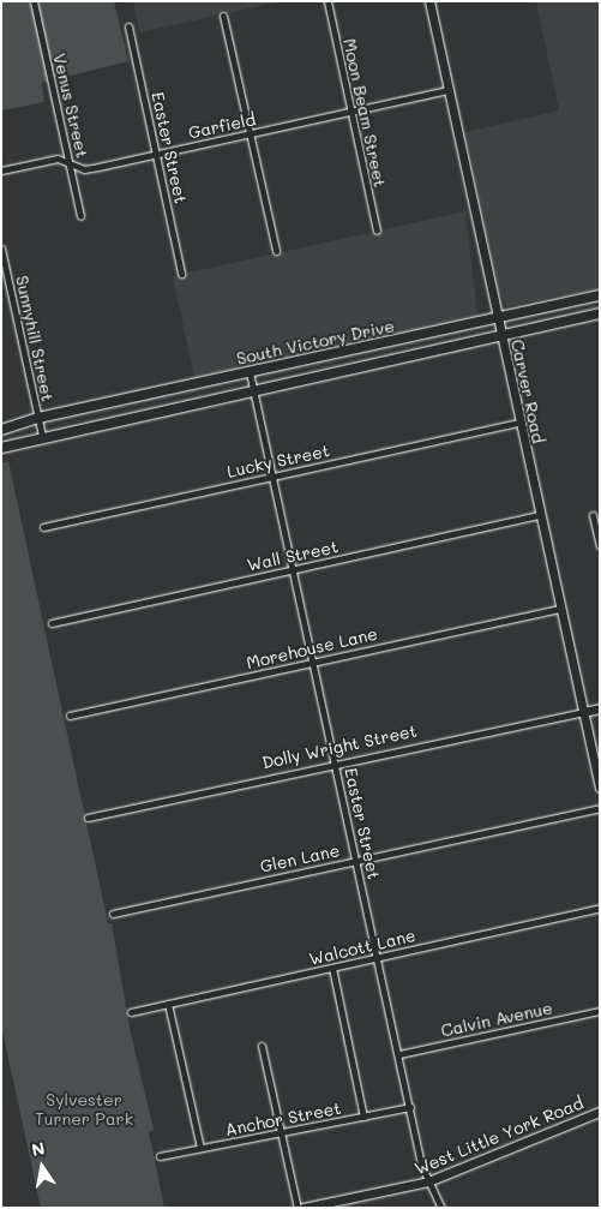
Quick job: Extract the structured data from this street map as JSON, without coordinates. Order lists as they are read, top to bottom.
{
  "streets": {
    "main road": ["South Victory Drive"],
    "street": [
      "Venus Street",
      "Moon Beam Street",
      "Garfield",
      "Easter Street",
      "Sunnyhill Street",
      "Carver Road",
      "Lucky Street",
      "Wall Street",
      "Morehouse Lane",
      "Dolly Wright Street",
      "Glen Lane",
      "Walcott Lane",
      "Calvin Avenue",
      "Anchor Street",
      "West Little York Road"
    ]
  },
  "crossings": [
    ["Venus Street", "Garfield"],
    ["Moon Beam Street", "Garfield"],
    ["Garfield", "Easter Street"],
    ["Garfield", "Carver Road"],
    ["Easter Street", "South Victory Drive"],
    ["Easter Street", "Lucky Street"],
    ["Easter Street", "Wall Street"],
    ["Easter Street", "Morehouse Lane"],
    ["Easter Street", "Dolly Wright Street"],
    ["Easter Street", "Glen Lane"],
    ["Easter Street", "Walcott Lane"],
    ["Easter Street", "Calvin Avenue"],
    ["Easter Street", "Anchor Street"],
    ["Easter Street", "West Little York Road"],
    ["Sunnyhill Street", "South Victory Drive"],
    ["South Victory Drive", "Carver Road"],
    ["Carver Road", "Lucky Street"],
    ["Carver Road", "Wall Street"],
    ["Carver Road", "Morehouse Lane"],
    ["Carver Road", "Dolly Wright Street"]
  ],
  "parks": ["Sylvester Turner Park"],
  "north": "top"
}
